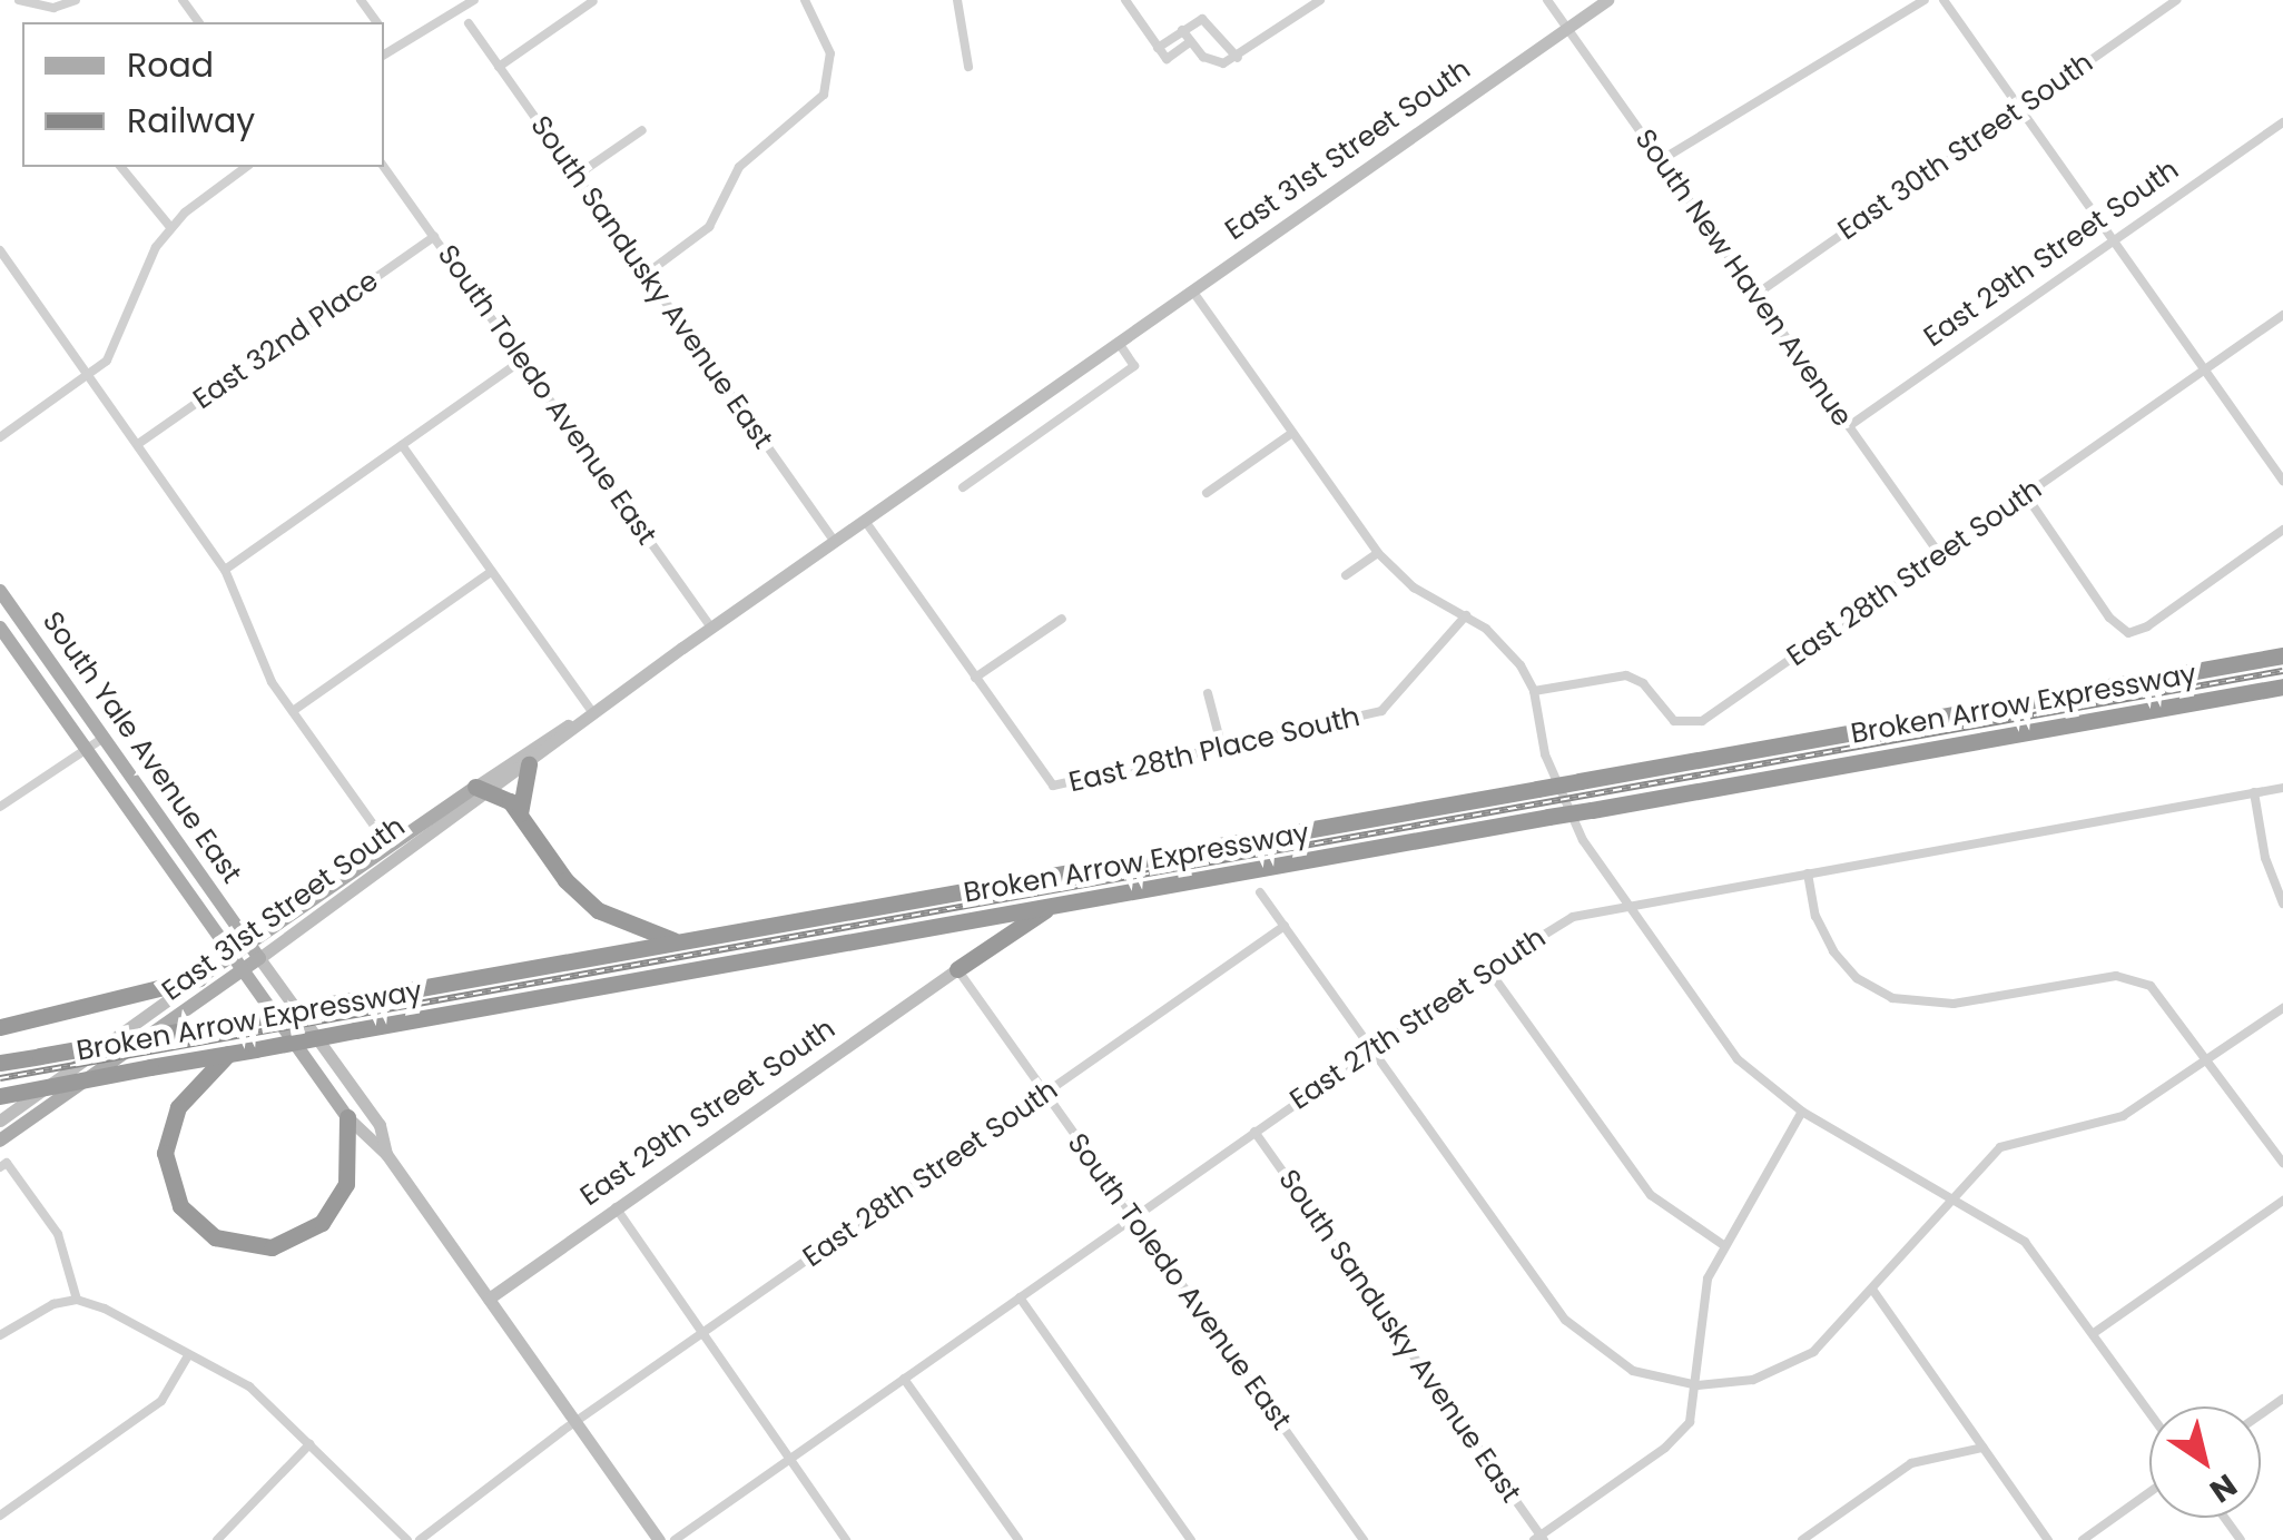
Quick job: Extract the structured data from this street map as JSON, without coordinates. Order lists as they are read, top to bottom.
{
  "streets": {
    "highway": ["Broken Arrow Expressway"],
    "main road": ["East 31st Street South", "East 29th Street South", "South Yale Avenue East"],
    "street": [
      "East 30th Street South",
      "South New Haven Avenue",
      "South Sandusky Avenue East",
      "East 32nd Place",
      "South Toledo Avenue East",
      "East 28th Street South",
      "East 28th Place South",
      "East 27th Street South"
    ]
  },
  "crossings": [
    ["East 30th Street South", "South New Haven Avenue"],
    ["East 31st Street South", "South New Haven Avenue"],
    ["East 31st Street South", "South Sandusky Avenue East"],
    ["East 31st Street South", "South Toledo Avenue East"],
    ["East 31st Street South", "South Yale Avenue East"],
    ["East 29th Street South", "South New Haven Avenue"],
    ["East 29th Street South", "South Toledo Avenue East"],
    ["East 29th Street South", "South Yale Avenue East"],
    ["South New Haven Avenue", "East 28th Street South"],
    ["South Sandusky Avenue East", "East 27th Street South"],
    ["East 32nd Place", "South Toledo Avenue East"],
    ["South Toledo Avenue East", "East 28th Street South"],
    ["South Toledo Avenue East", "East 27th Street South"],
    ["East 28th Street South", "South Yale Avenue East"]
  ],
  "legend": ["Road", "Railway"],
  "north": "bottom right"
}
